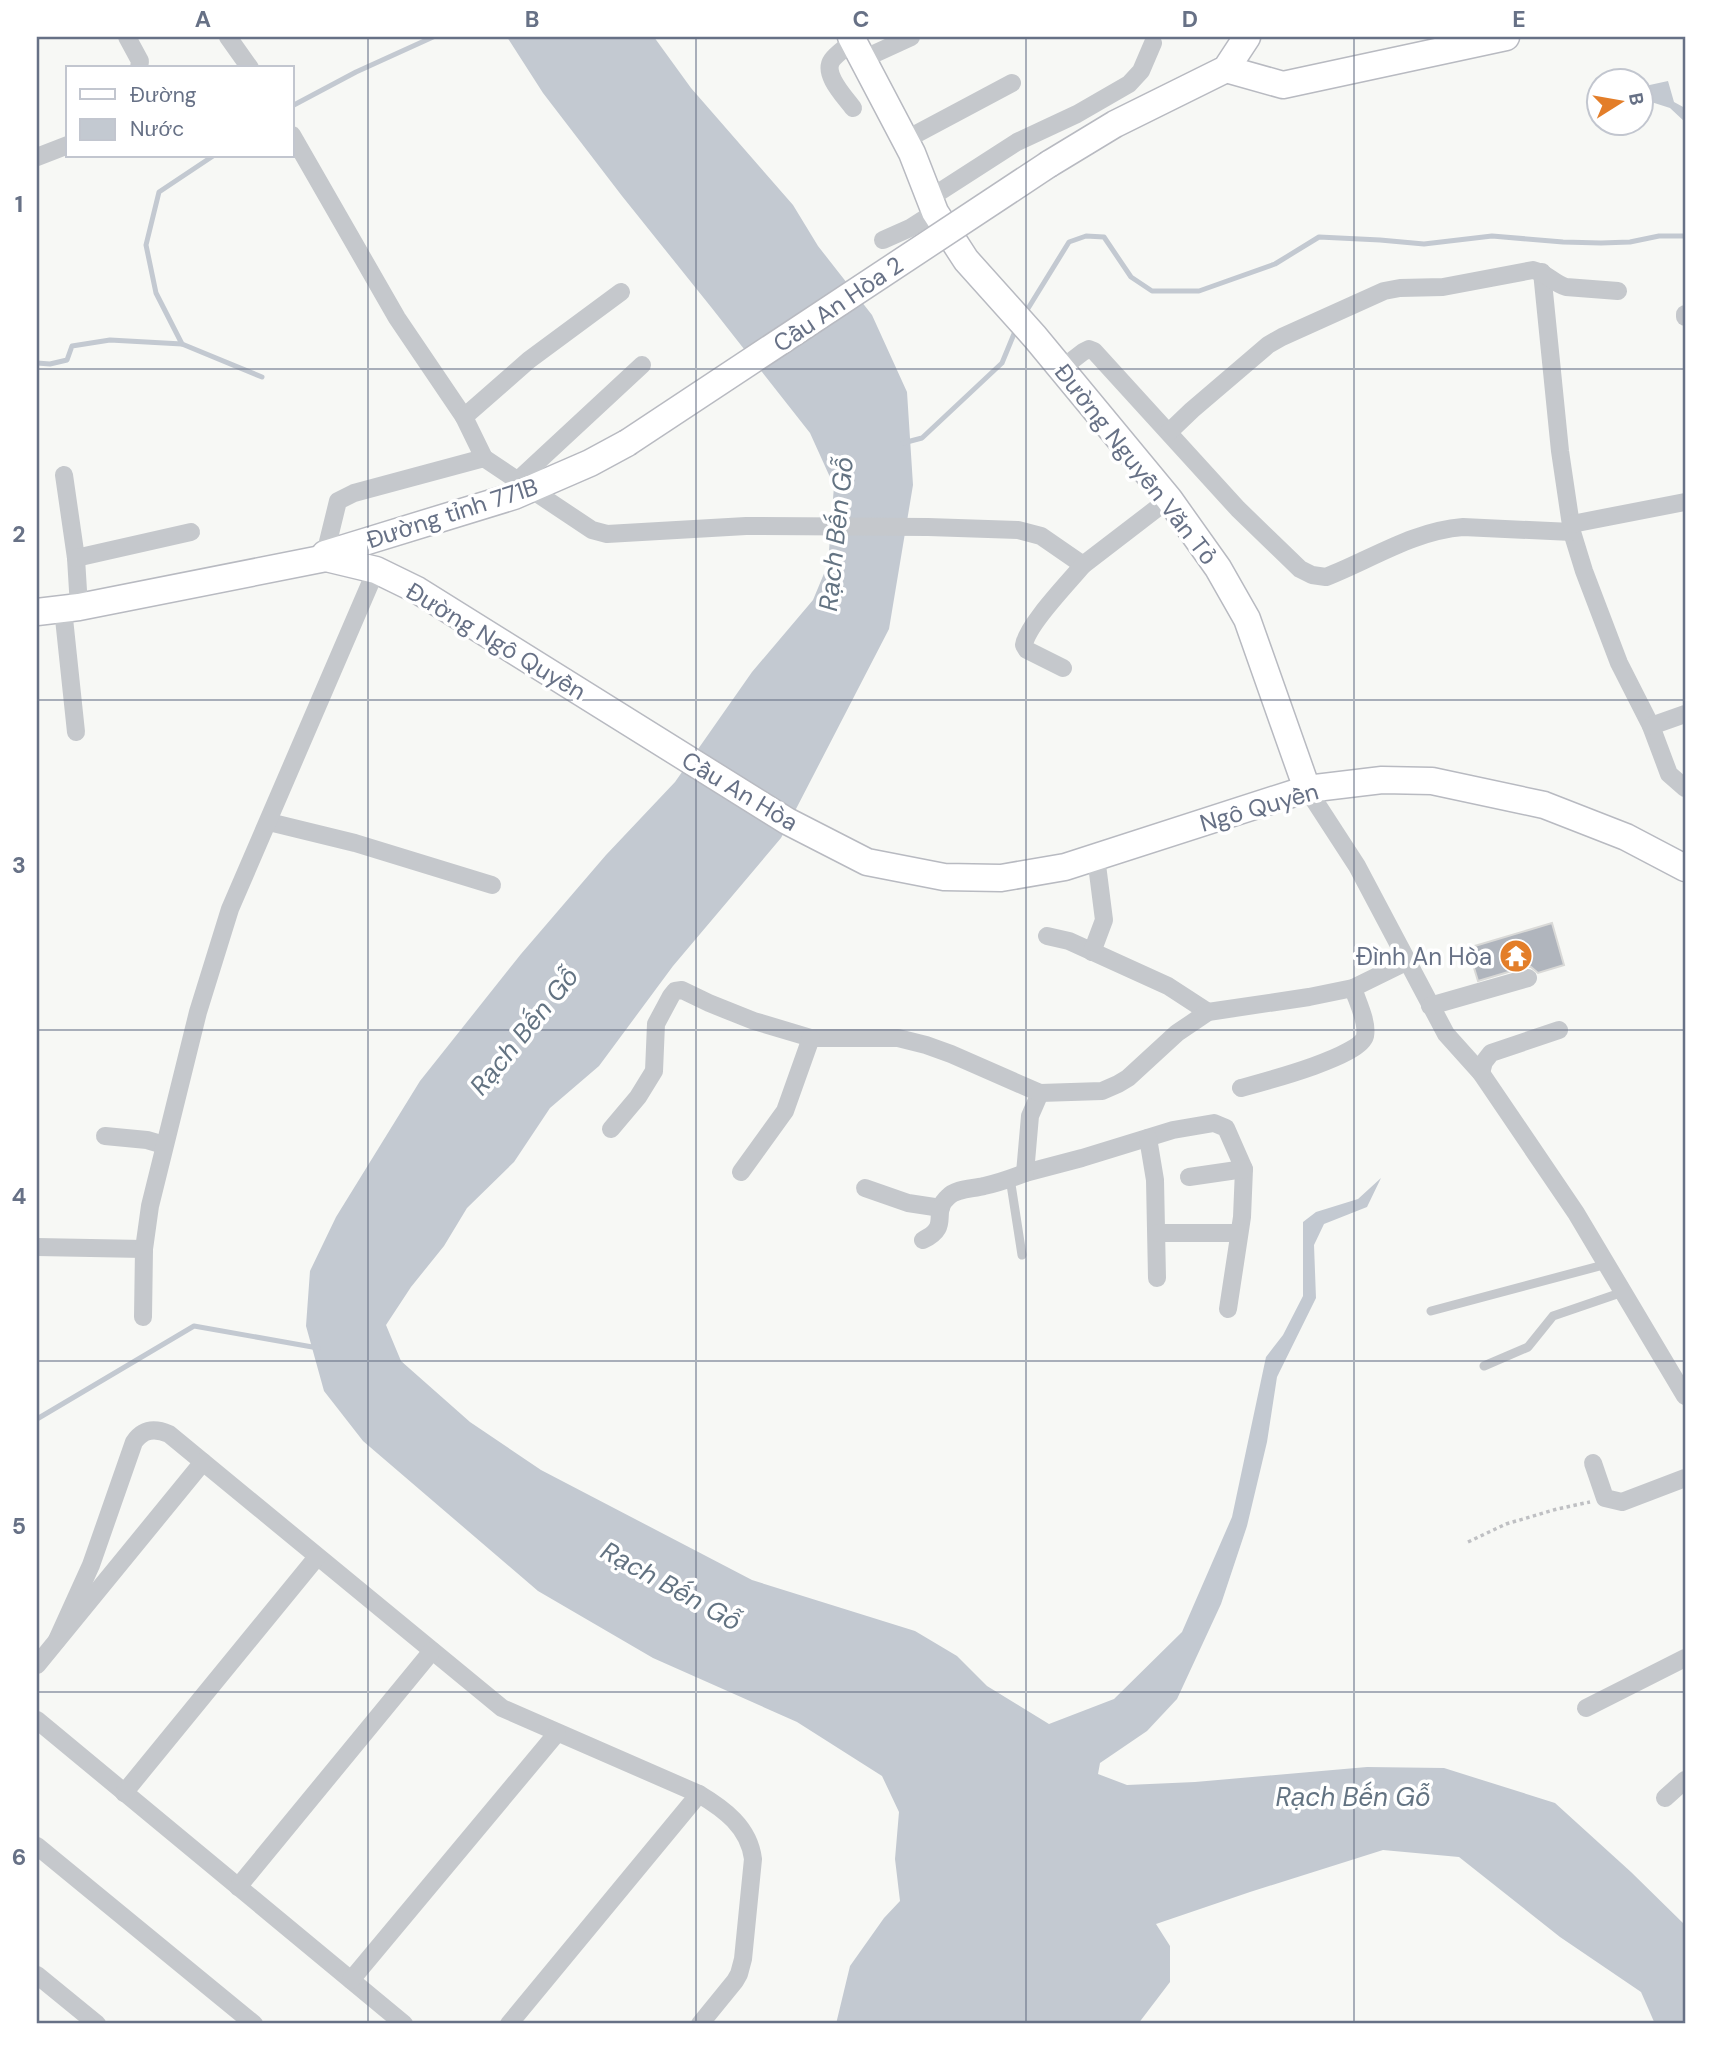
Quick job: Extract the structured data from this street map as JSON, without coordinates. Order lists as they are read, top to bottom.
{
  "streets": {
    "street": [
      "Cầu An Hòa 2",
      "Đường Nguyễn Văn Tỏ",
      "Đường tỉnh 771B",
      "Đường Ngô Quyền",
      "Cầu An Hòa",
      "Ngô Quyền"
    ]
  },
  "crossings": [
    ["Cầu An Hòa 2", "Đường tỉnh 771B"],
    ["Đường Nguyễn Văn Tỏ", "Ngô Quyền"],
    ["Đường tỉnh 771B", "Đường Ngô Quyền"],
    ["Đường Ngô Quyền", "Cầu An Hòa"],
    ["Cầu An Hòa", "Ngô Quyền"]
  ],
  "water": ["Rạch Bến Gỗ"],
  "places": {
    "temple": ["Đình An Hòa"]
  },
  "legend": ["Đường", "Nước"],
  "north": "right",
  "grid": {
    "columns": [
      "A",
      "B",
      "C",
      "D",
      "E"
    ],
    "rows": [
      "1",
      "2",
      "3",
      "4",
      "5",
      "6"
    ]
  }
}
